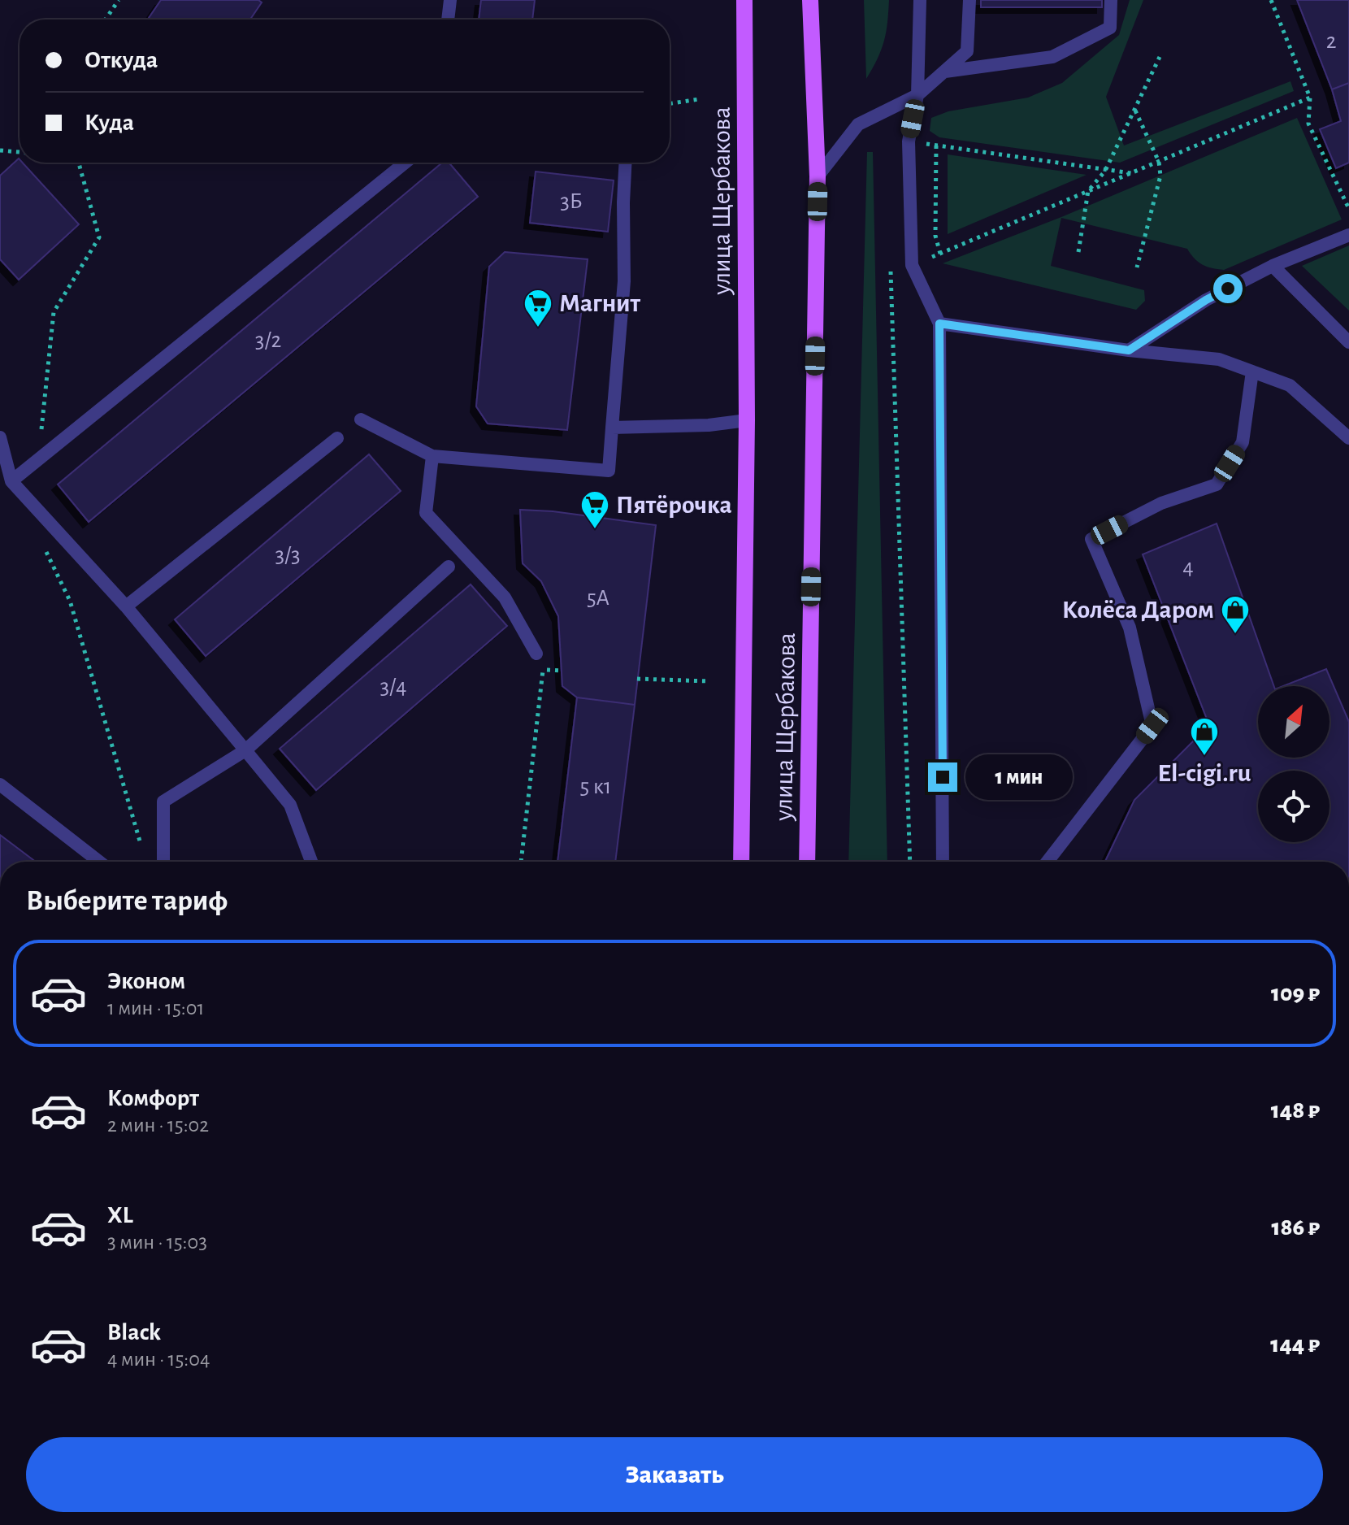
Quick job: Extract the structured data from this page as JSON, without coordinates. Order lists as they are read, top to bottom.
{
  "streets": {
    "main road": ["улица Щербакова"]
  },
  "places": {
    "supermarket": ["Магнит", "Пятёрочка"],
    "shop": ["Колёса Даром", "El-cigi.ru"]
  },
  "house_numbers": [
    "2",
    "3Б",
    "3/2",
    "3/3",
    "4",
    "5А",
    "3/4",
    "5 к1"
  ],
  "north": "top right",
  "page": {
    "banner": ["Откуда", "Куда"],
    "bubble": "1 мин",
    "heading": "Выберите тариф",
    "list": [
      {
        "name": "Эконом",
        "note": "1 мин · 15:01",
        "value": "109 ₽"
      },
      {
        "name": "Комфорт",
        "note": "2 мин · 15:02",
        "value": "148 ₽"
      },
      {
        "name": "XL",
        "note": "3 мин · 15:03",
        "value": "186 ₽"
      },
      {
        "name": "Black",
        "note": "4 мин · 15:04",
        "value": "144 ₽"
      }
    ],
    "buttons": "Заказать"
  }
}
